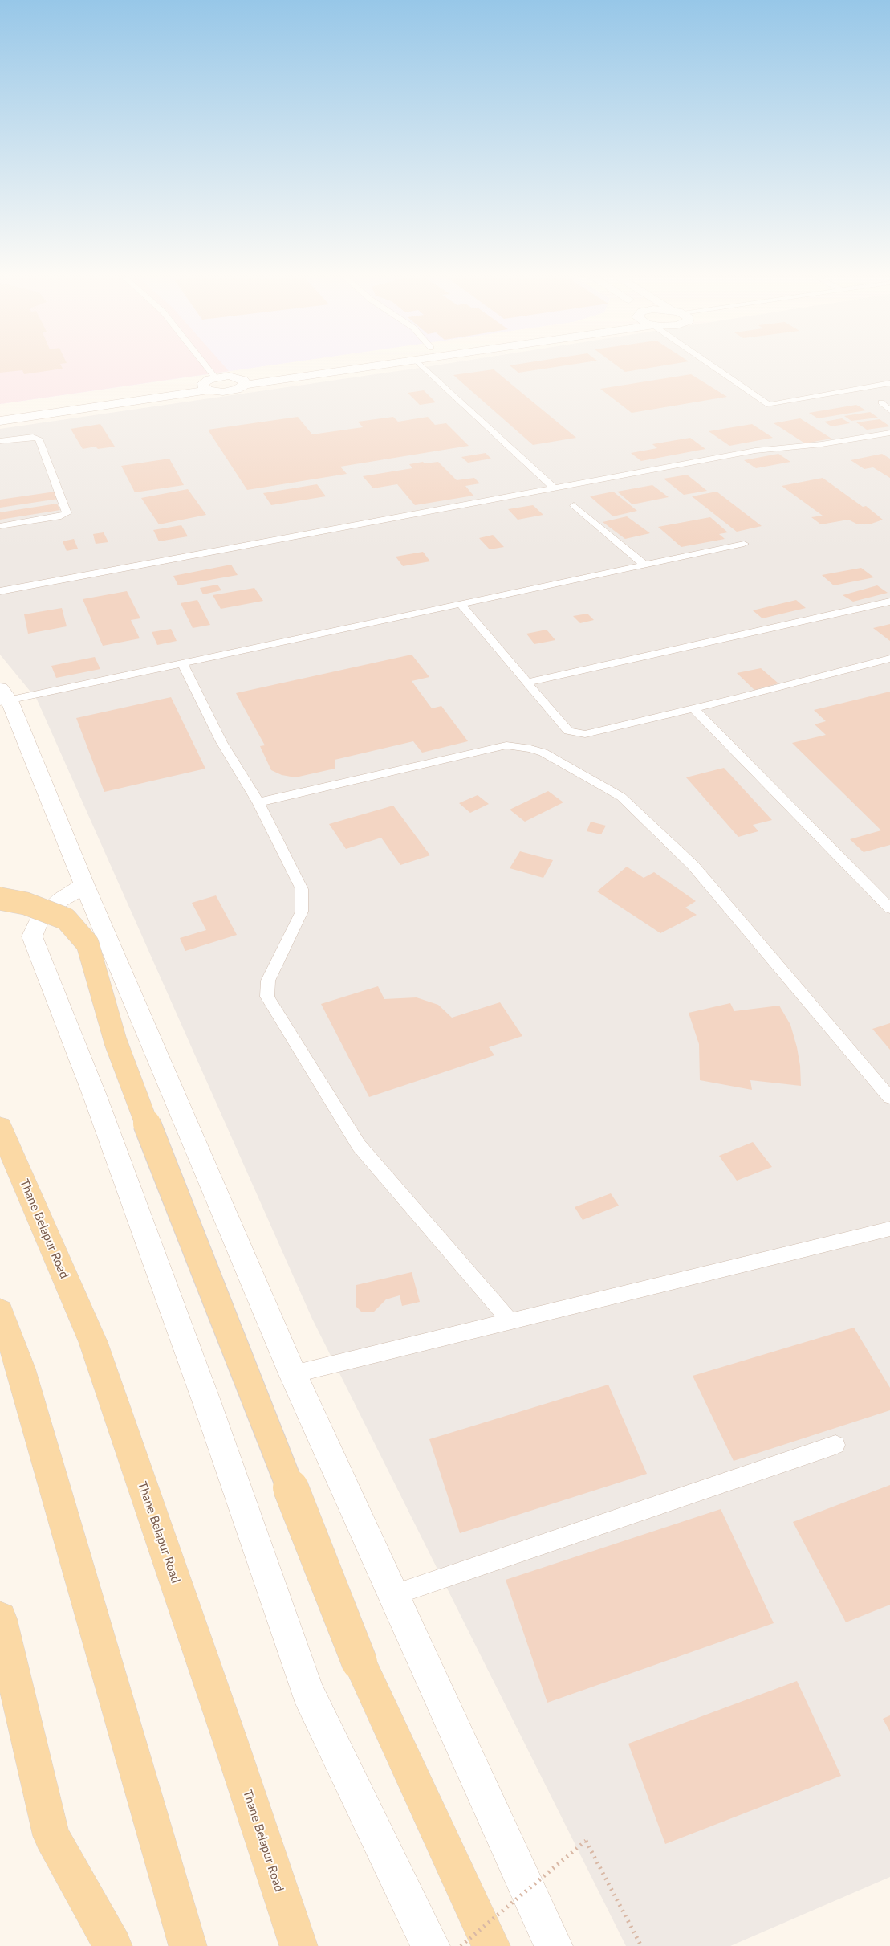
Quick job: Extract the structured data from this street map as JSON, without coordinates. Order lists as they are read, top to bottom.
{
  "streets": {
    "main road": ["Thane Belapur Road"]
  }
}
